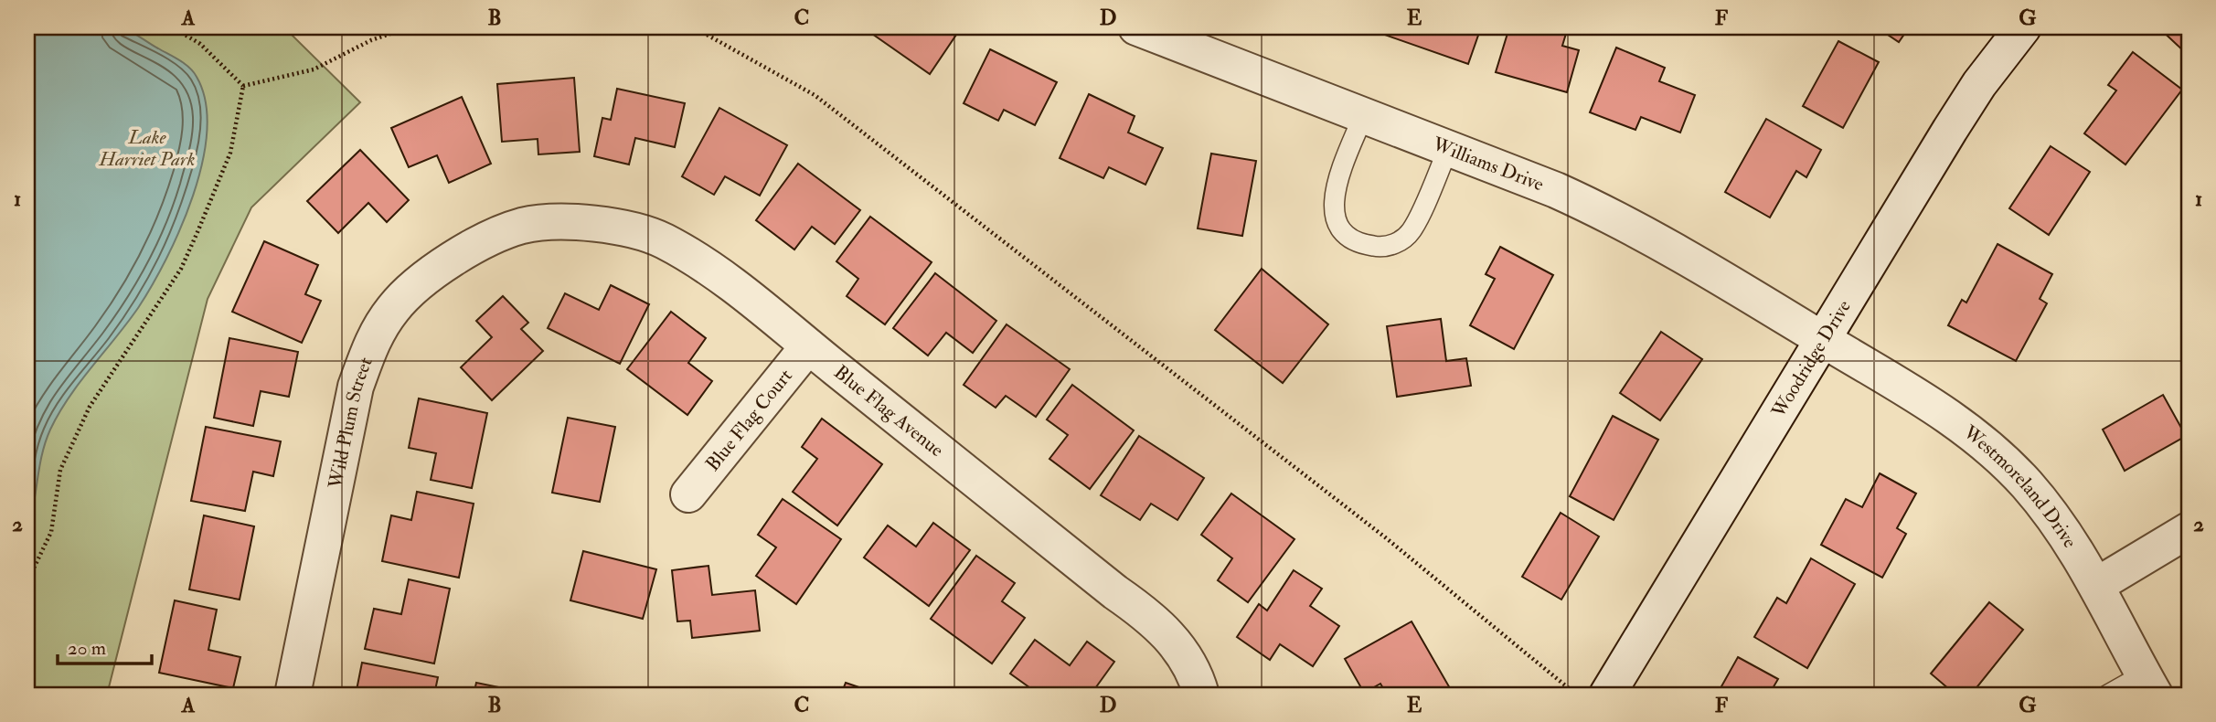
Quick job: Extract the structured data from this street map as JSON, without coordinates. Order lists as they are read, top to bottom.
{
  "streets": {
    "street": [
      "Williams Drive",
      "Woodridge Drive",
      "Blue Flag Avenue",
      "Blue Flag Court",
      "Wild Plum Street",
      "Westmoreland Drive"
    ]
  },
  "crossings": [
    ["Williams Drive", "Woodridge Drive"],
    ["Williams Drive", "Westmoreland Drive"],
    ["Woodridge Drive", "Westmoreland Drive"],
    ["Blue Flag Avenue", "Blue Flag Court"],
    ["Blue Flag Avenue", "Wild Plum Street"]
  ],
  "parks": ["Lake Harriet Park"],
  "scale_bar": "20 m",
  "grid": {
    "columns": [
      "A",
      "B",
      "C",
      "D",
      "E",
      "F",
      "G"
    ],
    "rows": ["1", "2"]
  }
}
